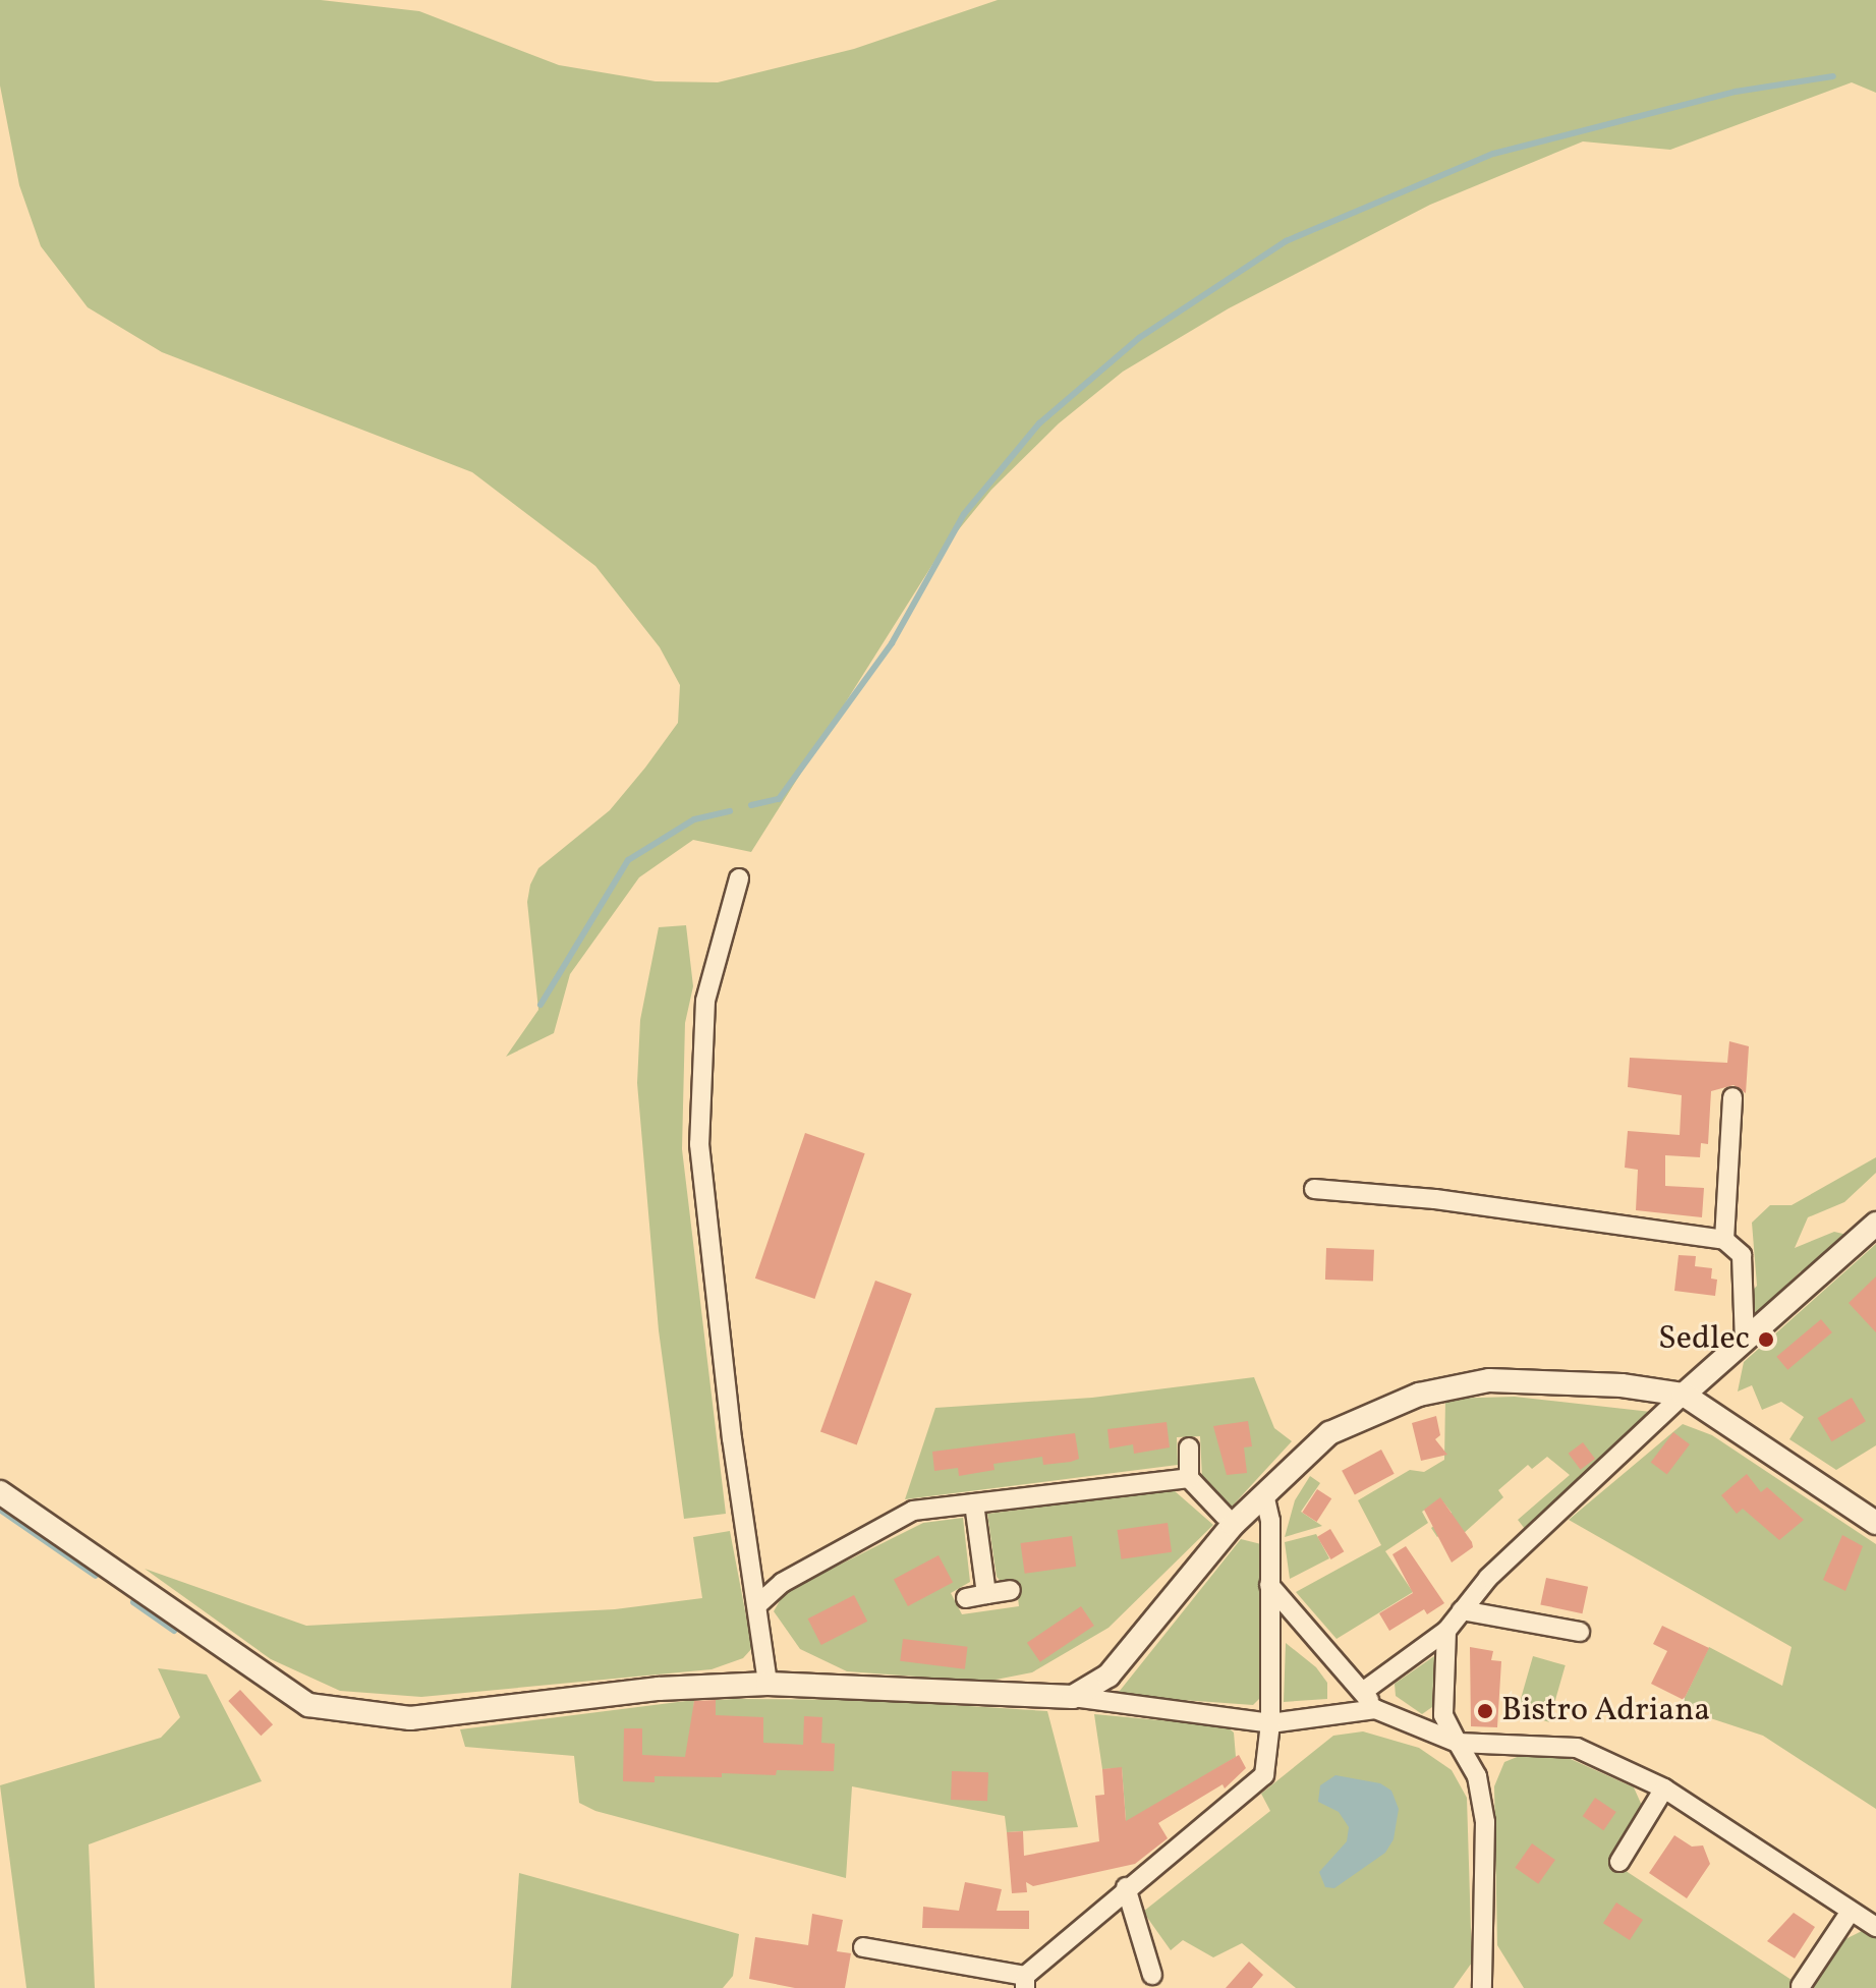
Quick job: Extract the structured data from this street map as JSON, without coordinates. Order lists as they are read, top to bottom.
{
  "places": ["Sedlec", "Bistro Adriana"]
}
